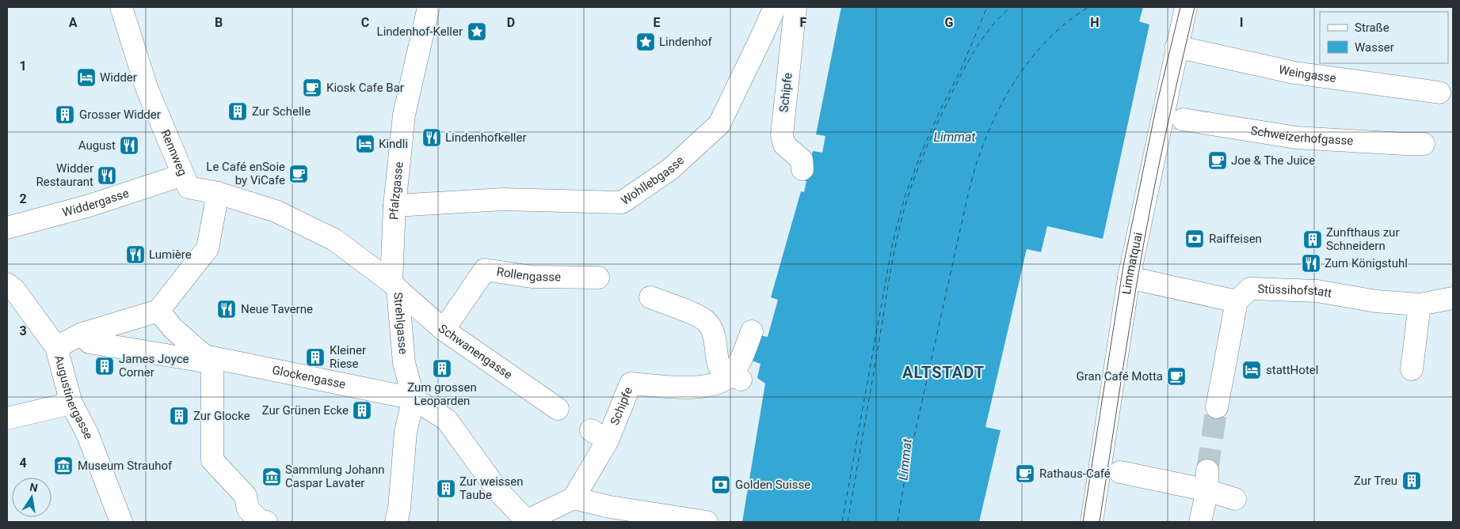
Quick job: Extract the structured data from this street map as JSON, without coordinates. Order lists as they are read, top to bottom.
{
  "streets": {
    "street": [
      "Weingasse",
      "Schipfe",
      "Schweizerhofgasse",
      "Rennweg",
      "Wohllebgasse",
      "Pfalzgasse",
      "Widdergasse",
      "Limmatquai",
      "Rollengasse",
      "Stüssihofstatt",
      "Strehlgasse",
      "Schwanengasse",
      "Glockengasse",
      "Augustinergasse"
    ]
  },
  "crossings": [
    ["Weingasse", "Limmatquai"],
    ["Rennweg", "Widdergasse"],
    ["Rennweg", "Strehlgasse"],
    ["Wohllebgasse", "Pfalzgasse"],
    ["Pfalzgasse", "Strehlgasse"],
    ["Pfalzgasse", "Schwanengasse"],
    ["Widdergasse", "Strehlgasse"],
    ["Limmatquai", "Stüssihofstatt"],
    ["Rollengasse", "Schwanengasse"],
    ["Strehlgasse", "Schwanengasse"],
    ["Strehlgasse", "Glockengasse"]
  ],
  "districts": ["ALTSTADT"],
  "water": ["Limmat"],
  "places": {
    "place": ["Lindenhof-Keller", "Lindenhof"],
    "hotel": ["Widder", "Kindli", "stattHotel"],
    "cafe": [
      "Kiosk Cafe Bar",
      "Joe & The Juice",
      "Le Café enSoie by ViCafe",
      "Gran Café Motta",
      "Rathaus-Café"
    ],
    "building": [
      "Zur Schelle",
      "Grosser Widder",
      "Zunfthaus zur Schneidern",
      "Kleiner Riese",
      "James Joyce Corner",
      "Zum grossen Leoparden",
      "Zur Grünen Ecke",
      "Zur Glocke",
      "Zur Treu",
      "Zur weissen Taube"
    ],
    "restaurant": [
      "Lindenhofkeller",
      "August",
      "Widder Restaurant",
      "Lumière",
      "Zum Königstuhl",
      "Neue Taverne"
    ],
    "bank": ["Raiffeisen", "Golden Suisse"],
    "museum": ["Museum Strauhof", "Sammlung Johann Caspar Lavater"]
  },
  "legend": ["Straße", "Wasser"],
  "north": "top",
  "grid": {
    "columns": [
      "A",
      "B",
      "C",
      "D",
      "E",
      "F",
      "G",
      "H",
      "I"
    ],
    "rows": [
      "1",
      "2",
      "3",
      "4"
    ]
  }
}
